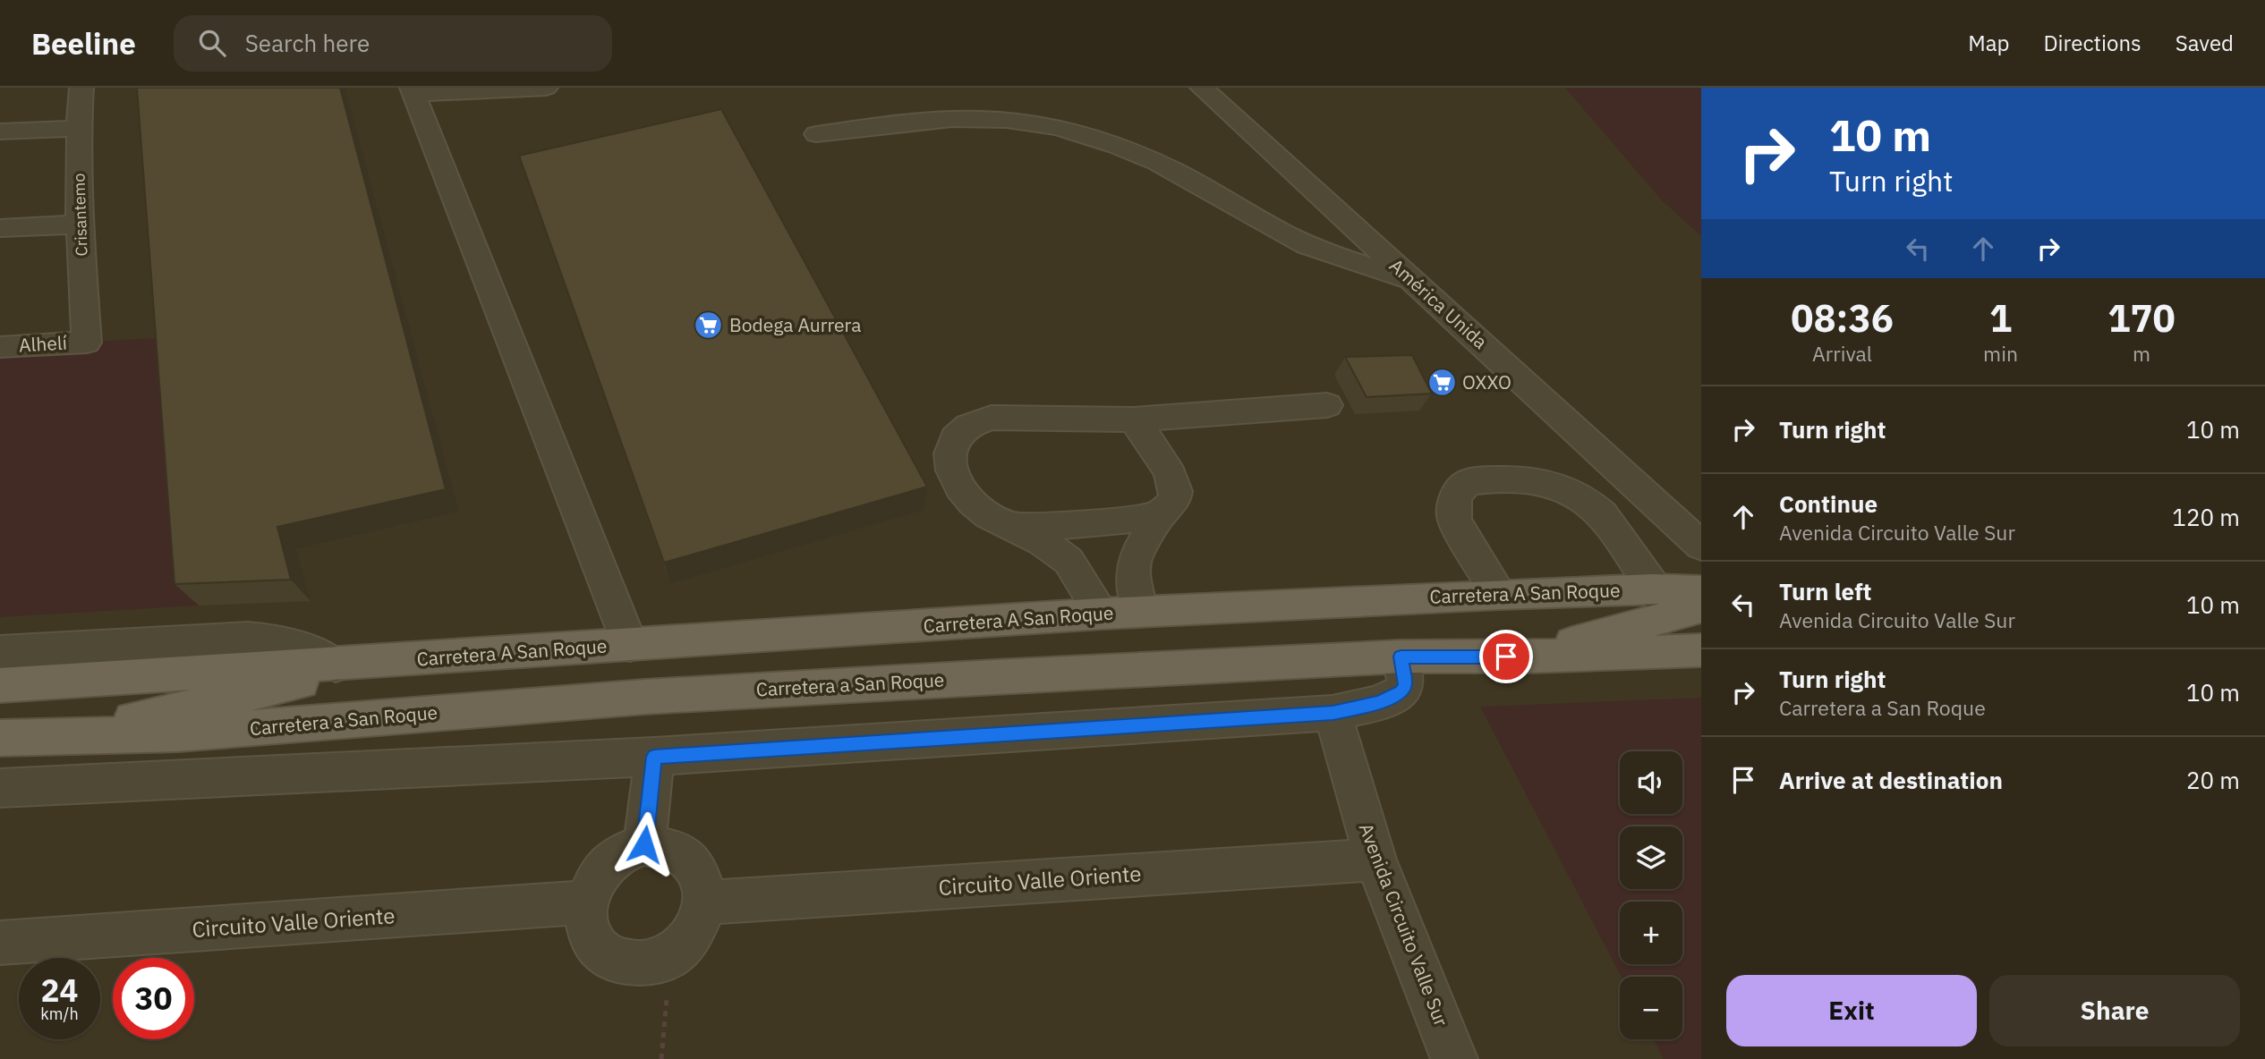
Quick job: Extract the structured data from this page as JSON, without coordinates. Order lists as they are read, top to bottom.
{
  "streets": {
    "main road": ["Carretera A San Roque", "Carretera a San Roque"],
    "street": [
      "Crisantemo",
      "América Unida",
      "Alhelí",
      "Circuito Valle Oriente",
      "Avenida Circuito Valle Sur"
    ]
  },
  "crossings": [
    ["Crisantemo", "Alhelí"],
    ["Circuito Valle Oriente", "Avenida Circuito Valle Sur"]
  ],
  "places": {
    "supermarket": ["Bodega Aurrera", "OXXO"]
  },
  "page": {
    "header": "Beeline",
    "search": "Search here",
    "nav": ["Map", "Directions", "Saved"],
    "turn": ["10 m", "Turn right"],
    "eta": [
      "08:36",
      "Arrival",
      "1",
      "min",
      "170",
      "m"
    ],
    "list": [
      {
        "name": "Turn right",
        "value": "10 m"
      },
      {
        "name": "Continue",
        "note": "Avenida Circuito Valle Sur",
        "value": "120 m"
      },
      {
        "name": "Turn left",
        "note": "Avenida Circuito Valle Sur",
        "value": "10 m"
      },
      {
        "name": "Turn right",
        "note": "Carretera a San Roque",
        "value": "10 m"
      },
      {
        "name": "Arrive at destination",
        "value": "20 m"
      }
    ],
    "map_buttons": ["+", "−"],
    "speed": "24 km/h",
    "limit": "30",
    "buttons": ["Exit", "Share"]
  }
}
